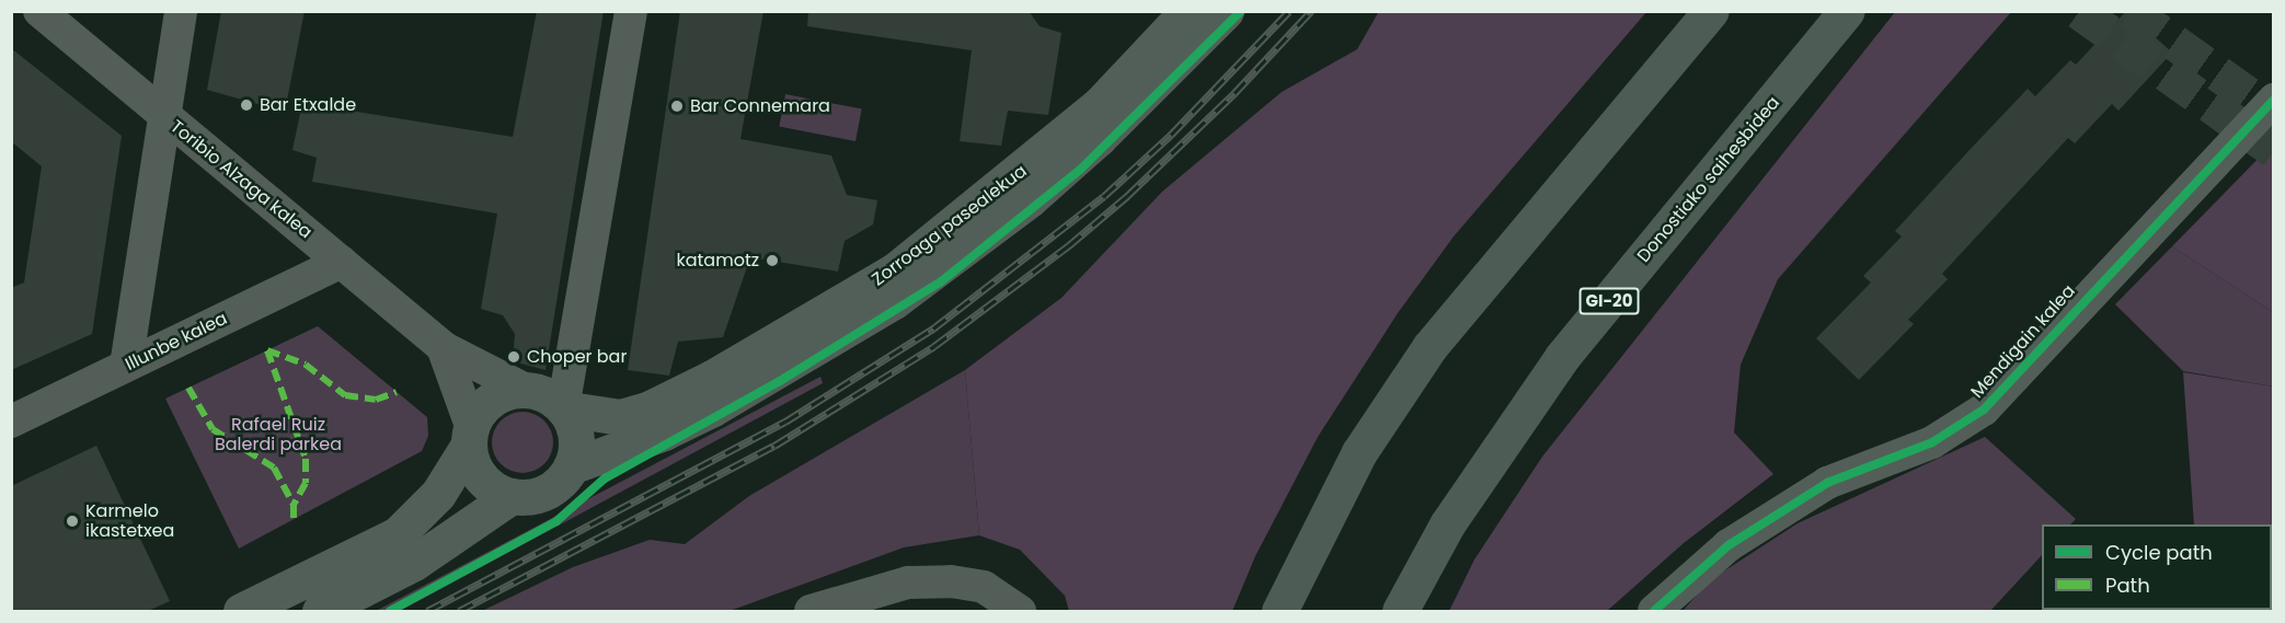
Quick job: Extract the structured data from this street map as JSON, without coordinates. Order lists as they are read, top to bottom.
{
  "streets": {
    "highway": ["Donostiako saihesbidea", "GI-20"],
    "main road": ["Zorroaga pasealekua"],
    "street": ["Toribio Alzaga kalea", "Illunbe kalea", "Mendigain kalea"]
  },
  "crossings": [
    ["Toribio Alzaga kalea", "Zorroaga pasealekua"],
    ["Toribio Alzaga kalea", "Illunbe kalea"]
  ],
  "parks": ["Rafael Ruiz Balerdi parkea"],
  "places": [
    "Bar Etxalde",
    "Bar Connemara",
    "katamotz",
    "Choper bar",
    "Karmelo ikastetxea"
  ],
  "legend": ["Cycle path", "Path"]
}
